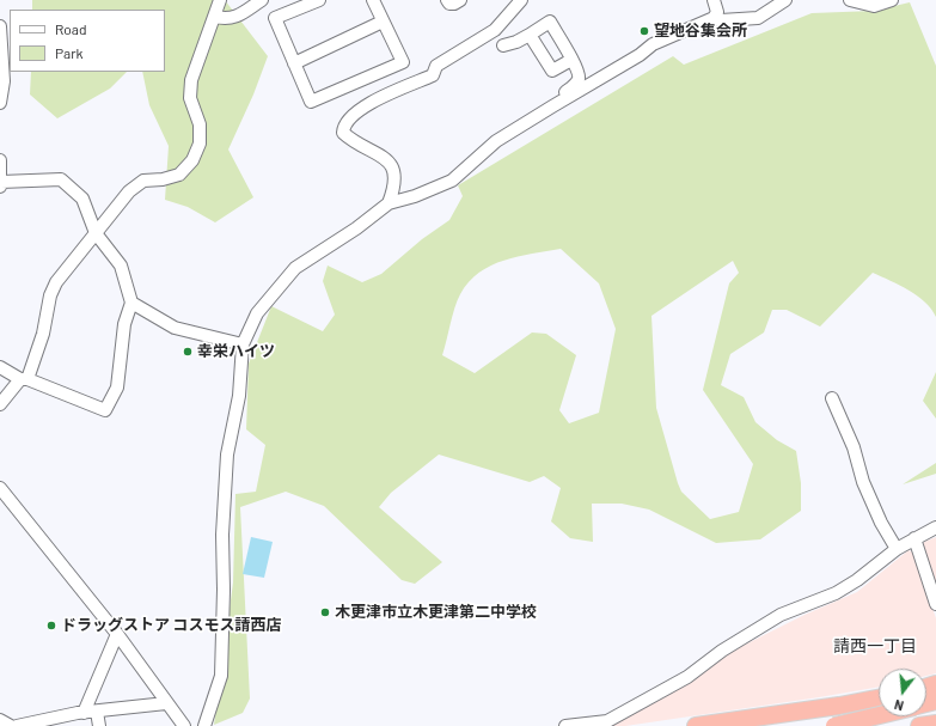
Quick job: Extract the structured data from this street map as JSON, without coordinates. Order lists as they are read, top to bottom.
{
  "districts": ["請西一丁目"],
  "places": [
    "望地谷集会所",
    "幸栄ハイツ",
    "木更津市立木更津第二中学校",
    "ドラッグストア コスモス請西店"
  ],
  "legend": ["Road", "Park"],
  "north": "bottom"
}
